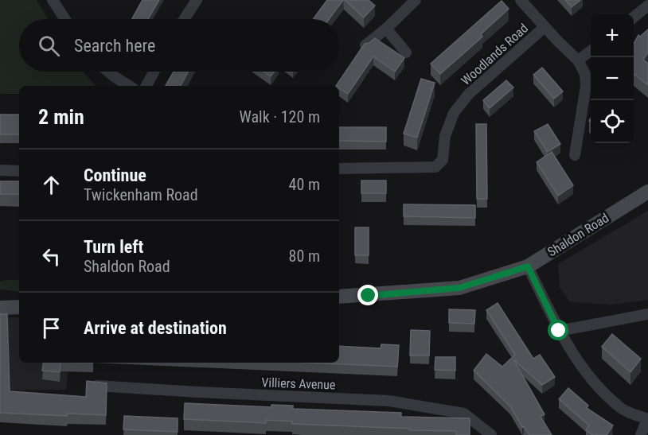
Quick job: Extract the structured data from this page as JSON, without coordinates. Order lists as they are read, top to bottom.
{
  "streets": {
    "street": ["Woodlands Road", "Shaldon Road", "Villiers Avenue"]
  },
  "page": {
    "map_buttons": ["+", "−"],
    "search": "Search here",
    "heading": ["2 min", "Walk · 120 m"],
    "list": [
      ["Continue", "Twickenham Road", "40 m"],
      ["Turn left", "Shaldon Road", "80 m"],
      "Arrive at destination"
    ]
  }
}
